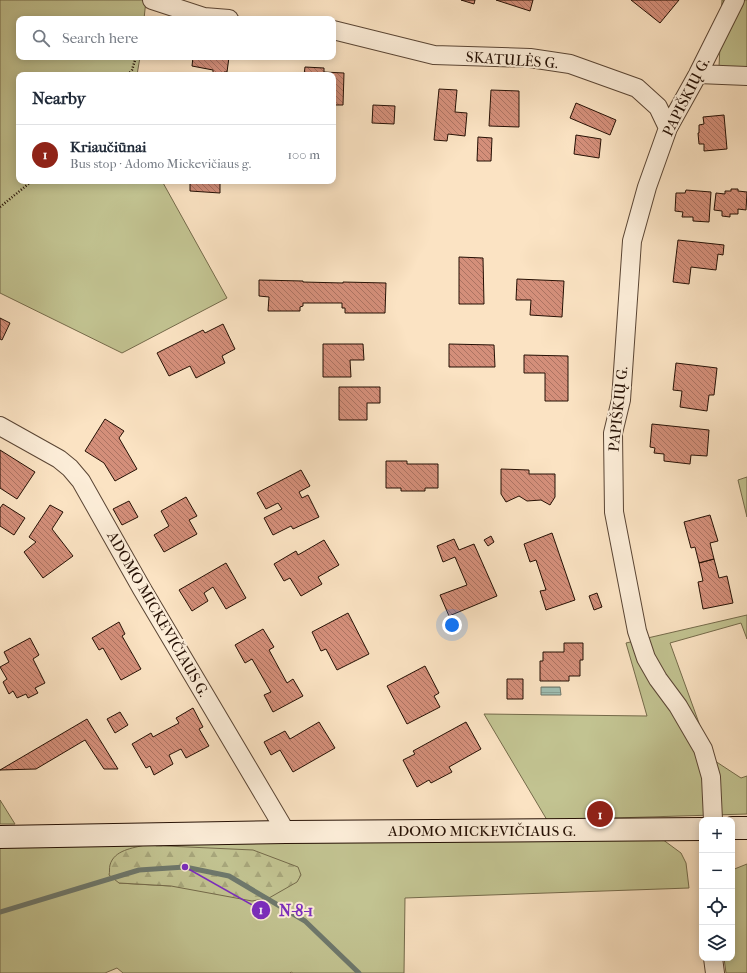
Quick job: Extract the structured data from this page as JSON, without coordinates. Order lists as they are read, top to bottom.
{
  "streets": {
    "main road": ["ADOMO MICKEVIČIAUS G."],
    "street": ["SKATULĖS G.", "PAPIŠKIŲ G."]
  },
  "crossings": [
    ["SKATULĖS G.", "PAPIŠKIŲ G."]
  ],
  "places": ["N-8-1"],
  "page": {
    "search": "Search here",
    "heading": "Nearby",
    "list": [
      {
        "mark": "1",
        "name": "Kriaučiūnai",
        "note": "Bus stop · Adomo Mickevičiaus g.",
        "value": "100 m"
      }
    ],
    "pins": "1",
    "map_buttons": ["+", "−"]
  }
}
